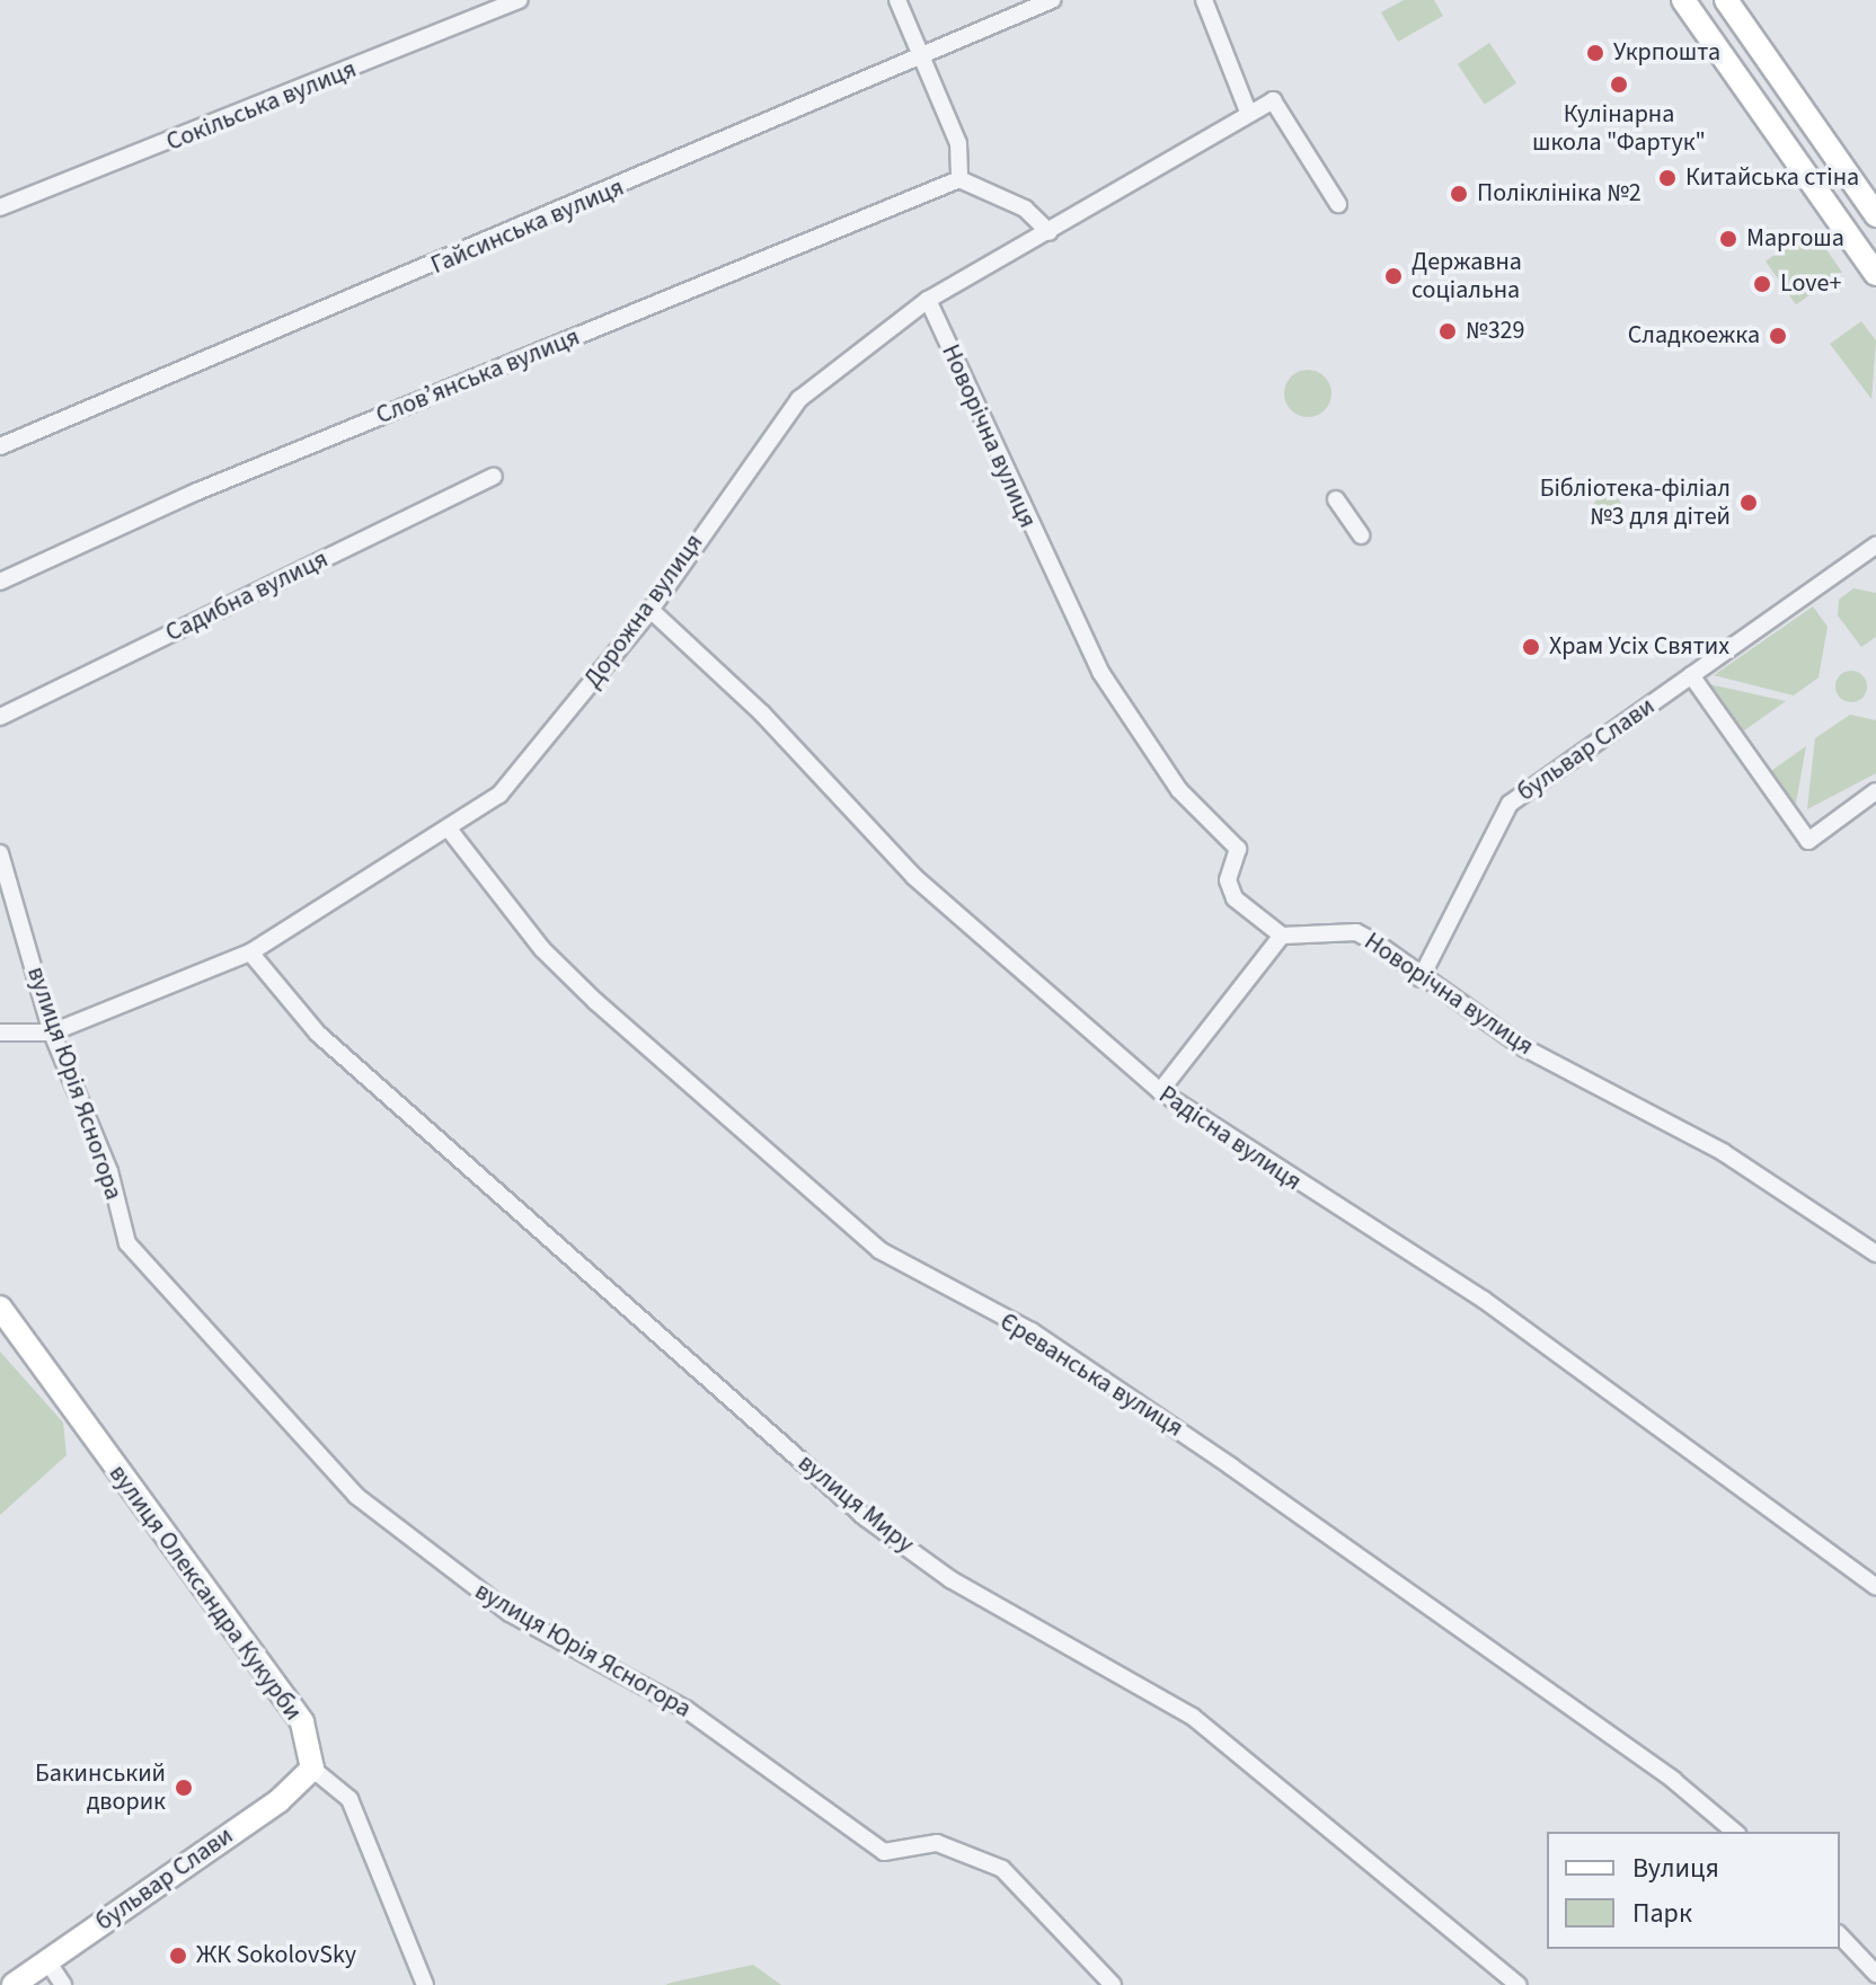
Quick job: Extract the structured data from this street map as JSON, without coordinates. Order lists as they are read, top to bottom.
{
  "streets": {
    "street": [
      "Сокільська вулиця",
      "Гайсинська вулиця",
      "Словʼянська вулиця",
      "Новорічна вулиця",
      "Садибна вулиця",
      "Дорожна вулиця",
      "бульвар Слави",
      "вулиця Юрія Ясногора",
      "Радісна вулиця",
      "Єреванська вулиця",
      "вулиця Миру",
      "вулиця Олександра Кукурби"
    ]
  },
  "crossings": [
    ["Новорічна вулиця", "Дорожна вулиця"],
    ["Новорічна вулиця", "бульвар Слави"],
    ["Дорожна вулиця", "вулиця Юрія Ясногора"],
    ["Дорожна вулиця", "Радісна вулиця"],
    ["Дорожна вулиця", "Єреванська вулиця"],
    ["Дорожна вулиця", "вулиця Миру"],
    ["бульвар Слави", "вулиця Олександра Кукурби"]
  ],
  "places": [
    "Укрпошта",
    "Кулінарна школа \"Фартук\"",
    "Китайська стіна",
    "Поліклініка №2",
    "Маргоша",
    "Державна соціальна",
    "Love+",
    "№329",
    "Сладкоежка",
    "Бібліотека-філіал №3 для дітей",
    "Храм Усіх Святих",
    "Бакинський дворик",
    "ЖК SokolovSky"
  ],
  "legend": ["Вулиця", "Парк"]
}
